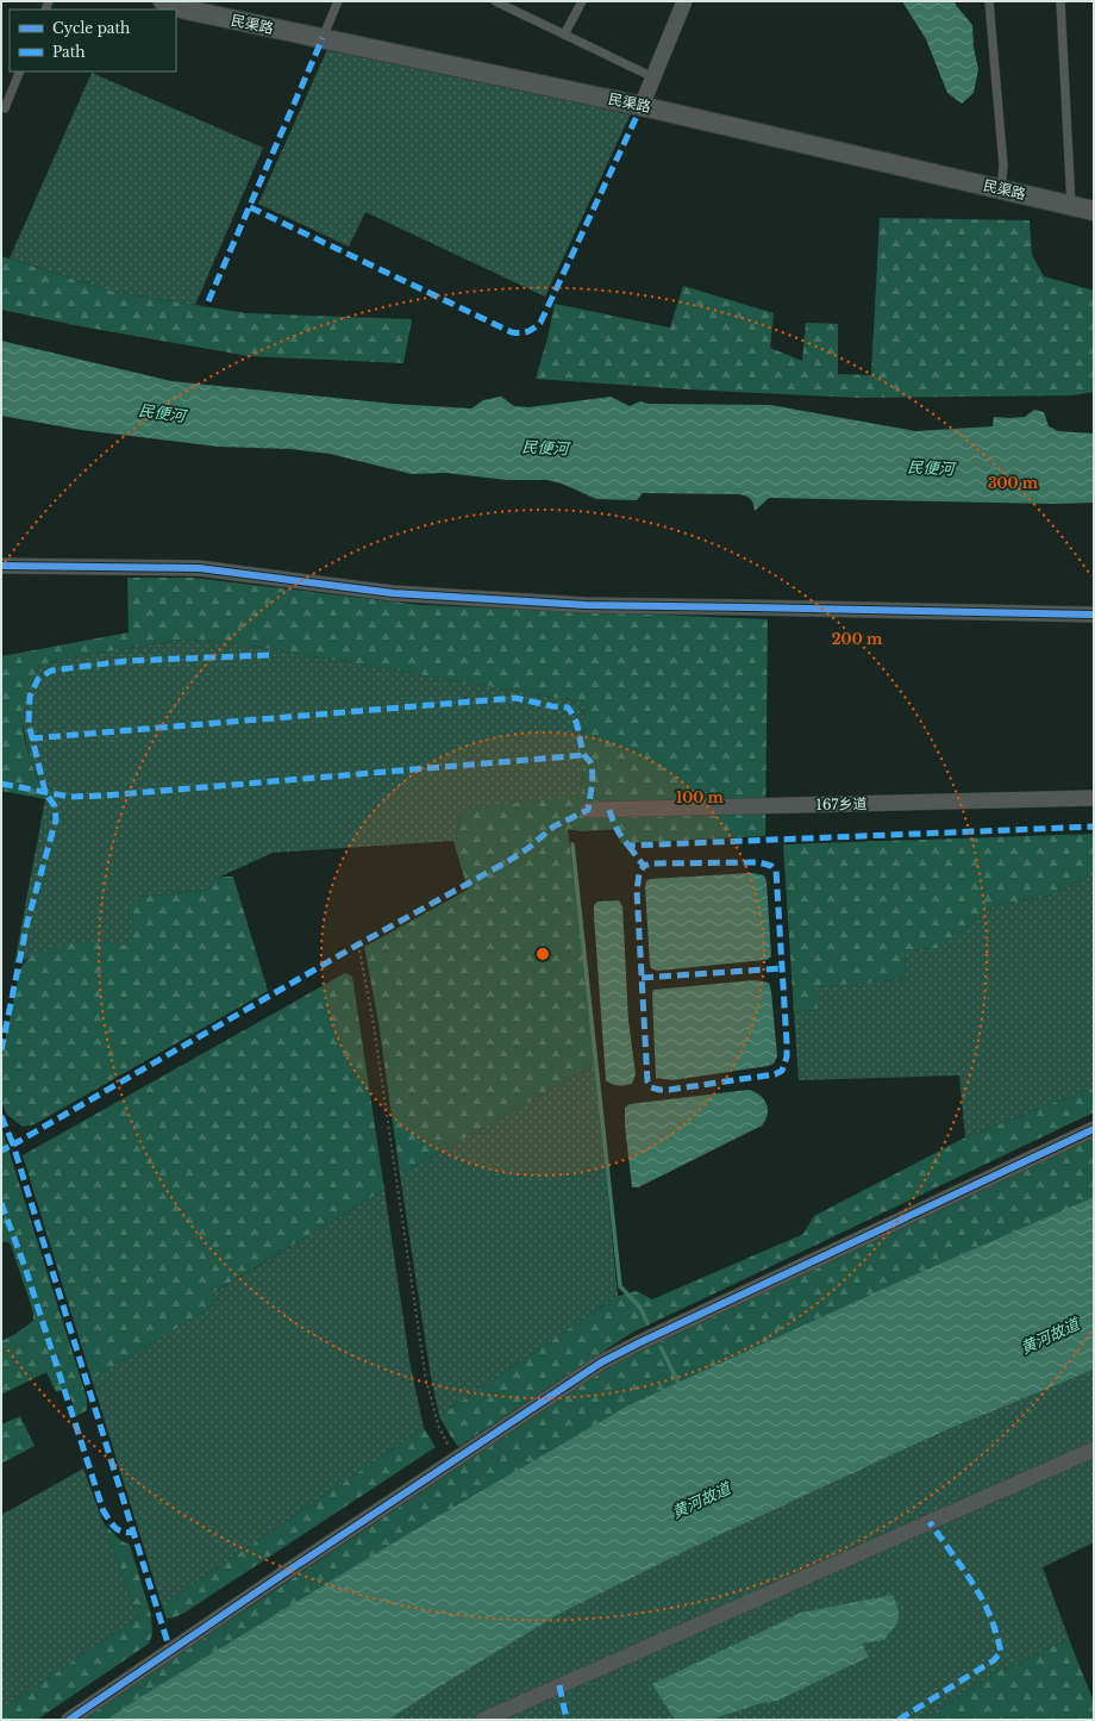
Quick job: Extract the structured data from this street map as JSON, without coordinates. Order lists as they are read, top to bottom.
{
  "streets": {
    "street": ["民渠路", "167乡道"]
  },
  "water": ["民便河", "黄河故道"],
  "legend": ["Cycle path", "Path"],
  "rings": ["300 m", "200 m", "100 m"]
}
